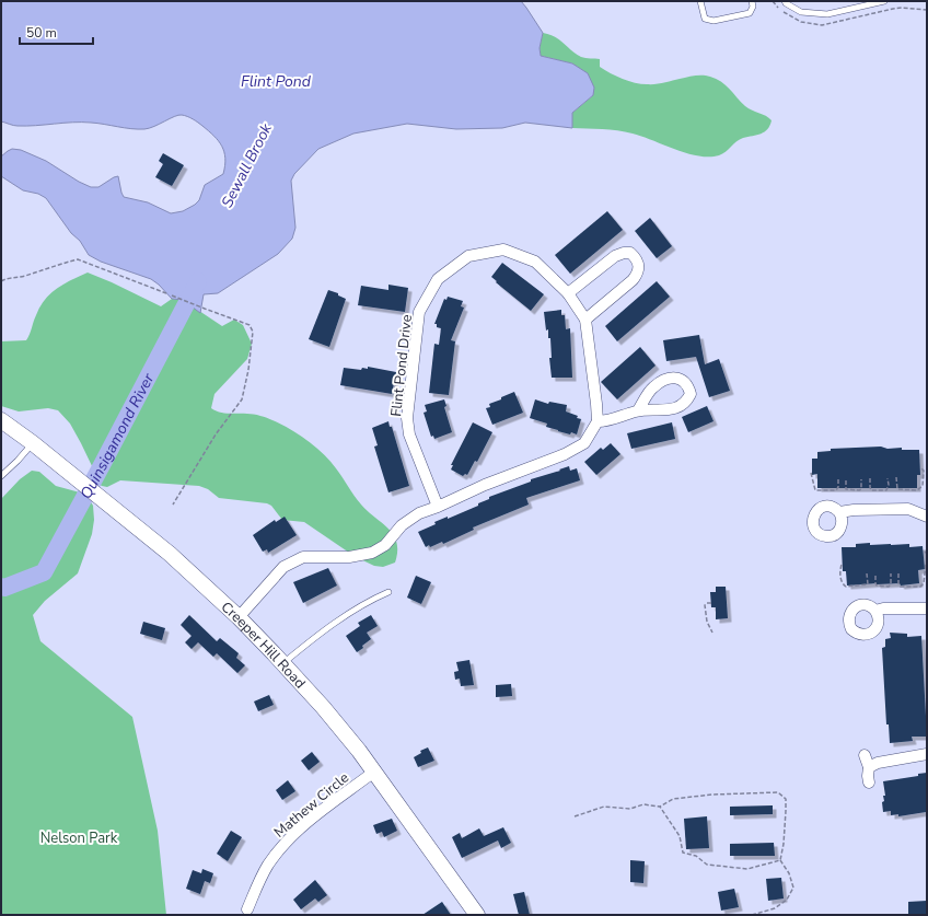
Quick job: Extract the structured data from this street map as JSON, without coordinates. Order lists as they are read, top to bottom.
{
  "streets": {
    "street": ["Flint Pond Drive", "Creeper Hill Road", "Mathew Circle"]
  },
  "crossings": [
    ["Creeper Hill Road", "Mathew Circle"]
  ],
  "water": ["Flint Pond", "Sewall Brook", "Quinsigamond River"],
  "parks": ["Nelson Park"],
  "scale_bar": "50 m"
}
